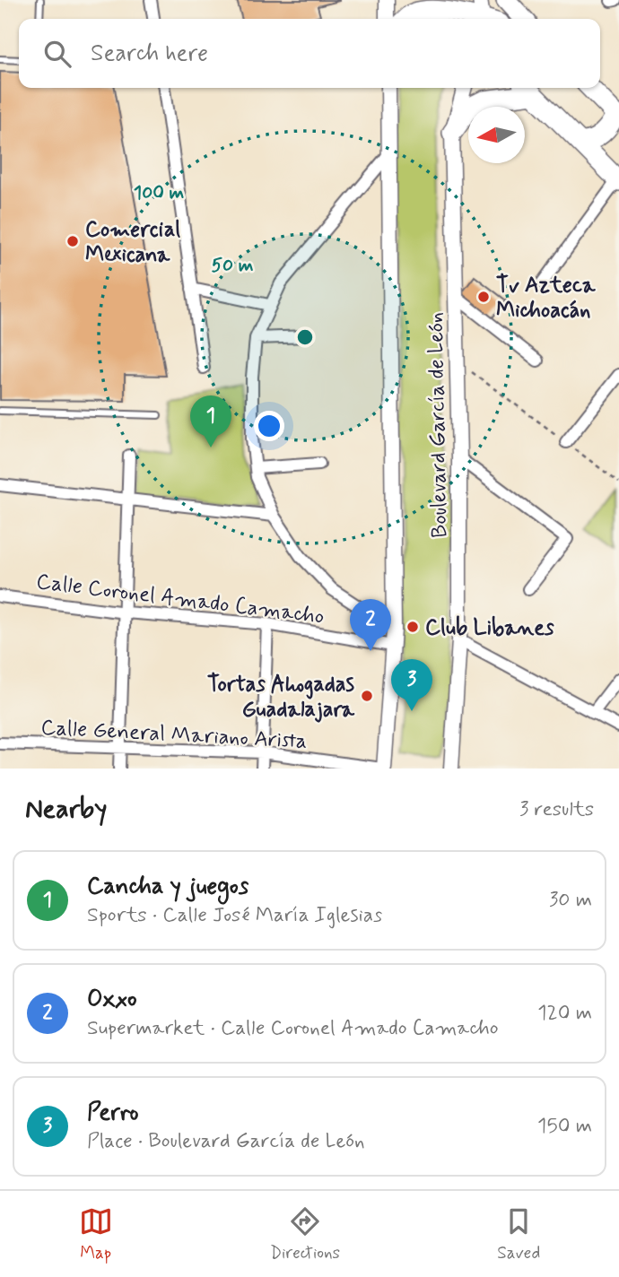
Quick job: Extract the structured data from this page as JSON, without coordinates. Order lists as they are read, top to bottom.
{
  "streets": {
    "street": ["Boulevard García de León", "Calle Coronel Amado Camacho", "Calle General Mariano Arista"]
  },
  "crossings": [
    ["Boulevard García de León", "Calle Coronel Amado Camacho"],
    ["Boulevard García de León", "Calle General Mariano Arista"]
  ],
  "places": [
    "Comercial Mexicana",
    "Tv Azteca Michoacán",
    "Club Libanes",
    "Tortas Ahogadas Guadalajara"
  ],
  "north": "left",
  "page": {
    "search": "Search here",
    "pins": ["1", "2", "3"],
    "heading": ["Nearby", "3 results"],
    "list": [
      {
        "mark": "1",
        "name": "Cancha y juegos",
        "note": "Sports · Calle José María Iglesias",
        "value": "30 m"
      },
      {
        "mark": "2",
        "name": "Oxxo",
        "note": "Supermarket · Calle Coronel Amado Camacho",
        "value": "120 m"
      },
      {
        "mark": "3",
        "name": "Perro",
        "note": "Place · Boulevard García de León",
        "value": "150 m"
      }
    ],
    "nav": ["Map", "Directions", "Saved"]
  },
  "rings": ["100 m", "50 m"]
}
